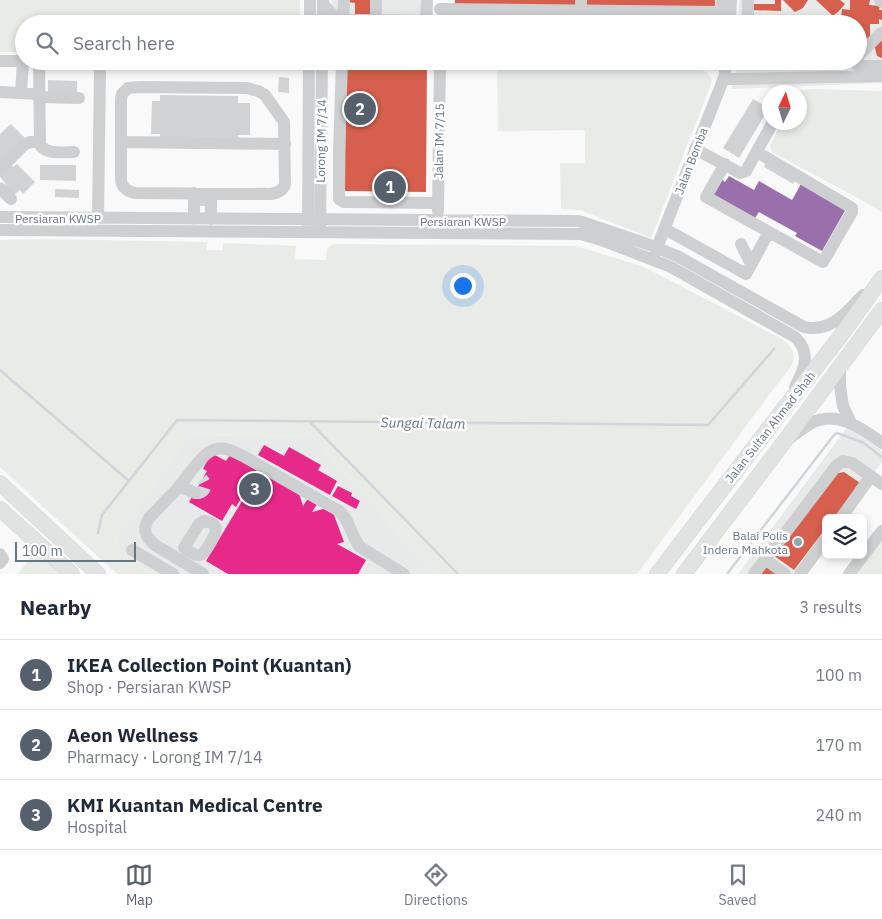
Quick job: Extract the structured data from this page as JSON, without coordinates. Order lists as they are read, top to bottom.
{
  "streets": {
    "main road": ["Jalan Sultan Ahmad Shah"],
    "street": [
      "Lorong IM 7/14",
      "Jalan IM 7/15",
      "Jalan Bomba",
      "Persiaran KWSP"
    ]
  },
  "crossings": [
    ["Lorong IM 7/14", "Persiaran KWSP"],
    ["Jalan IM 7/15", "Persiaran KWSP"],
    ["Jalan Bomba", "Persiaran KWSP"],
    ["Persiaran KWSP", "Jalan Sultan Ahmad Shah"]
  ],
  "water": ["Sungai Talam"],
  "places": ["Balai Polis Indera Mahkota"],
  "scale_bar": "100 m",
  "north": "top",
  "page": {
    "search": "Search here",
    "pins": ["2", "1", "3"],
    "scale": "100 m",
    "heading": ["Nearby", "3 results"],
    "list": [
      {
        "mark": "1",
        "name": "IKEA Collection Point (Kuantan)",
        "note": "Shop · Persiaran KWSP",
        "value": "100 m"
      },
      {
        "mark": "2",
        "name": "Aeon Wellness",
        "note": "Pharmacy · Lorong IM 7/14",
        "value": "170 m"
      },
      {
        "mark": "3",
        "name": "KMI Kuantan Medical Centre",
        "note": "Hospital",
        "value": "240 m"
      }
    ],
    "nav": ["Map", "Directions", "Saved"]
  }
}
